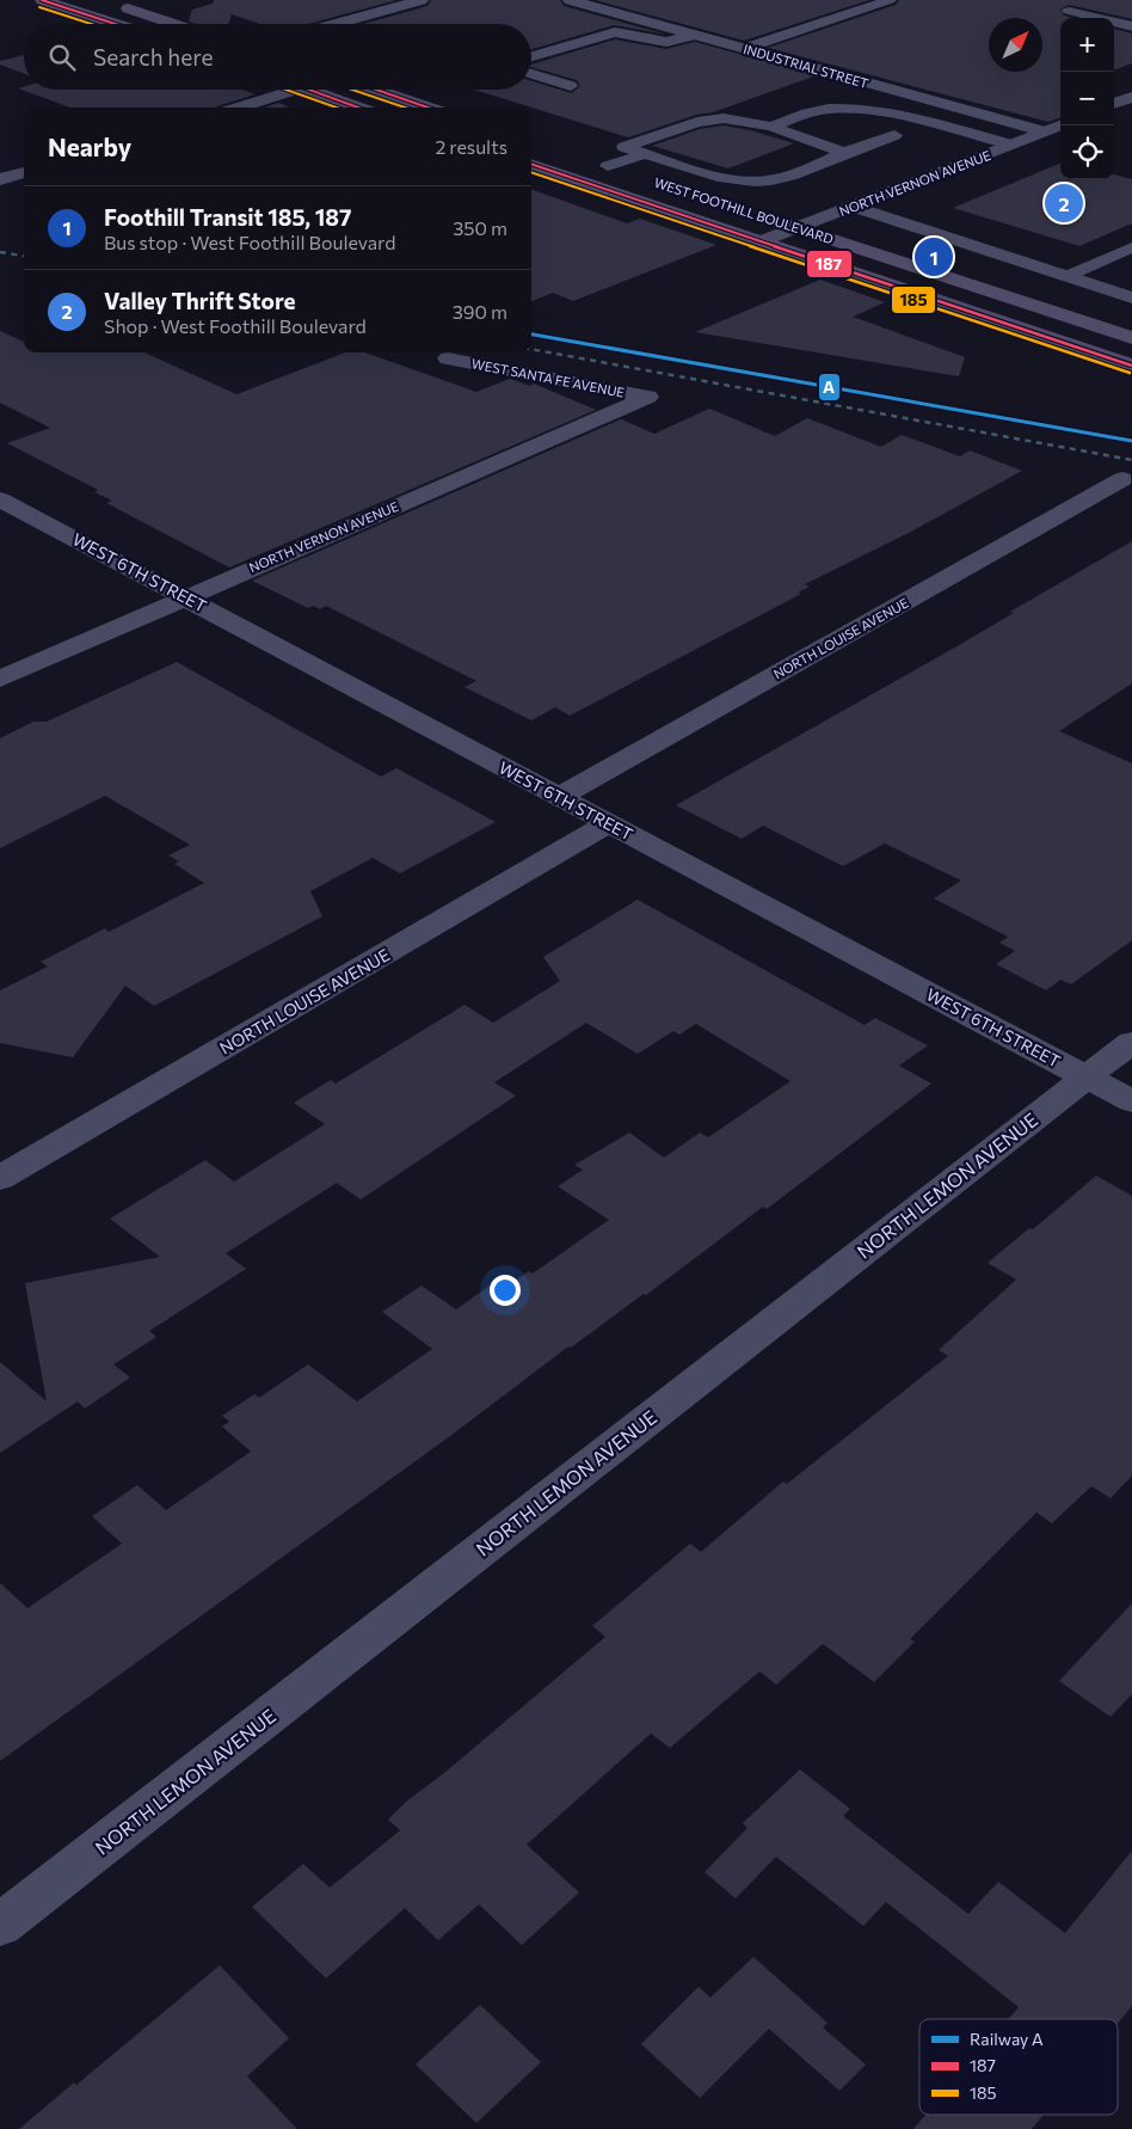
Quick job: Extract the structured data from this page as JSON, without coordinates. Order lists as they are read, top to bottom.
{
  "streets": {
    "main road": ["WEST FOOTHILL BOULEVARD"],
    "street": [
      "INDUSTRIAL STREET",
      "NORTH VERNON AVENUE",
      "WEST SANTA FE AVENUE",
      "WEST 6TH STREET",
      "NORTH LOUISE AVENUE",
      "NORTH LEMON AVENUE"
    ]
  },
  "crossings": [
    ["INDUSTRIAL STREET", "NORTH VERNON AVENUE"],
    ["NORTH VERNON AVENUE", "WEST FOOTHILL BOULEVARD"],
    ["NORTH VERNON AVENUE", "WEST SANTA FE AVENUE"],
    ["NORTH VERNON AVENUE", "WEST 6TH STREET"],
    ["WEST 6TH STREET", "NORTH LOUISE AVENUE"],
    ["WEST 6TH STREET", "NORTH LEMON AVENUE"]
  ],
  "lines": ["transit line 187", "transit line 185", "rail line A"],
  "legend": ["Railway A", "187", "185"],
  "north": "top right",
  "page": {
    "map_buttons": ["+", "−"],
    "search": "Search here",
    "heading": ["Nearby", "2 results"],
    "pins": ["2", "1"],
    "list": [
      {
        "mark": "1",
        "name": "Foothill Transit 185, 187",
        "note": "Bus stop · West Foothill Boulevard",
        "value": "350 m"
      },
      {
        "mark": "2",
        "name": "Valley Thrift Store",
        "note": "Shop · West Foothill Boulevard",
        "value": "390 m"
      }
    ]
  }
}
